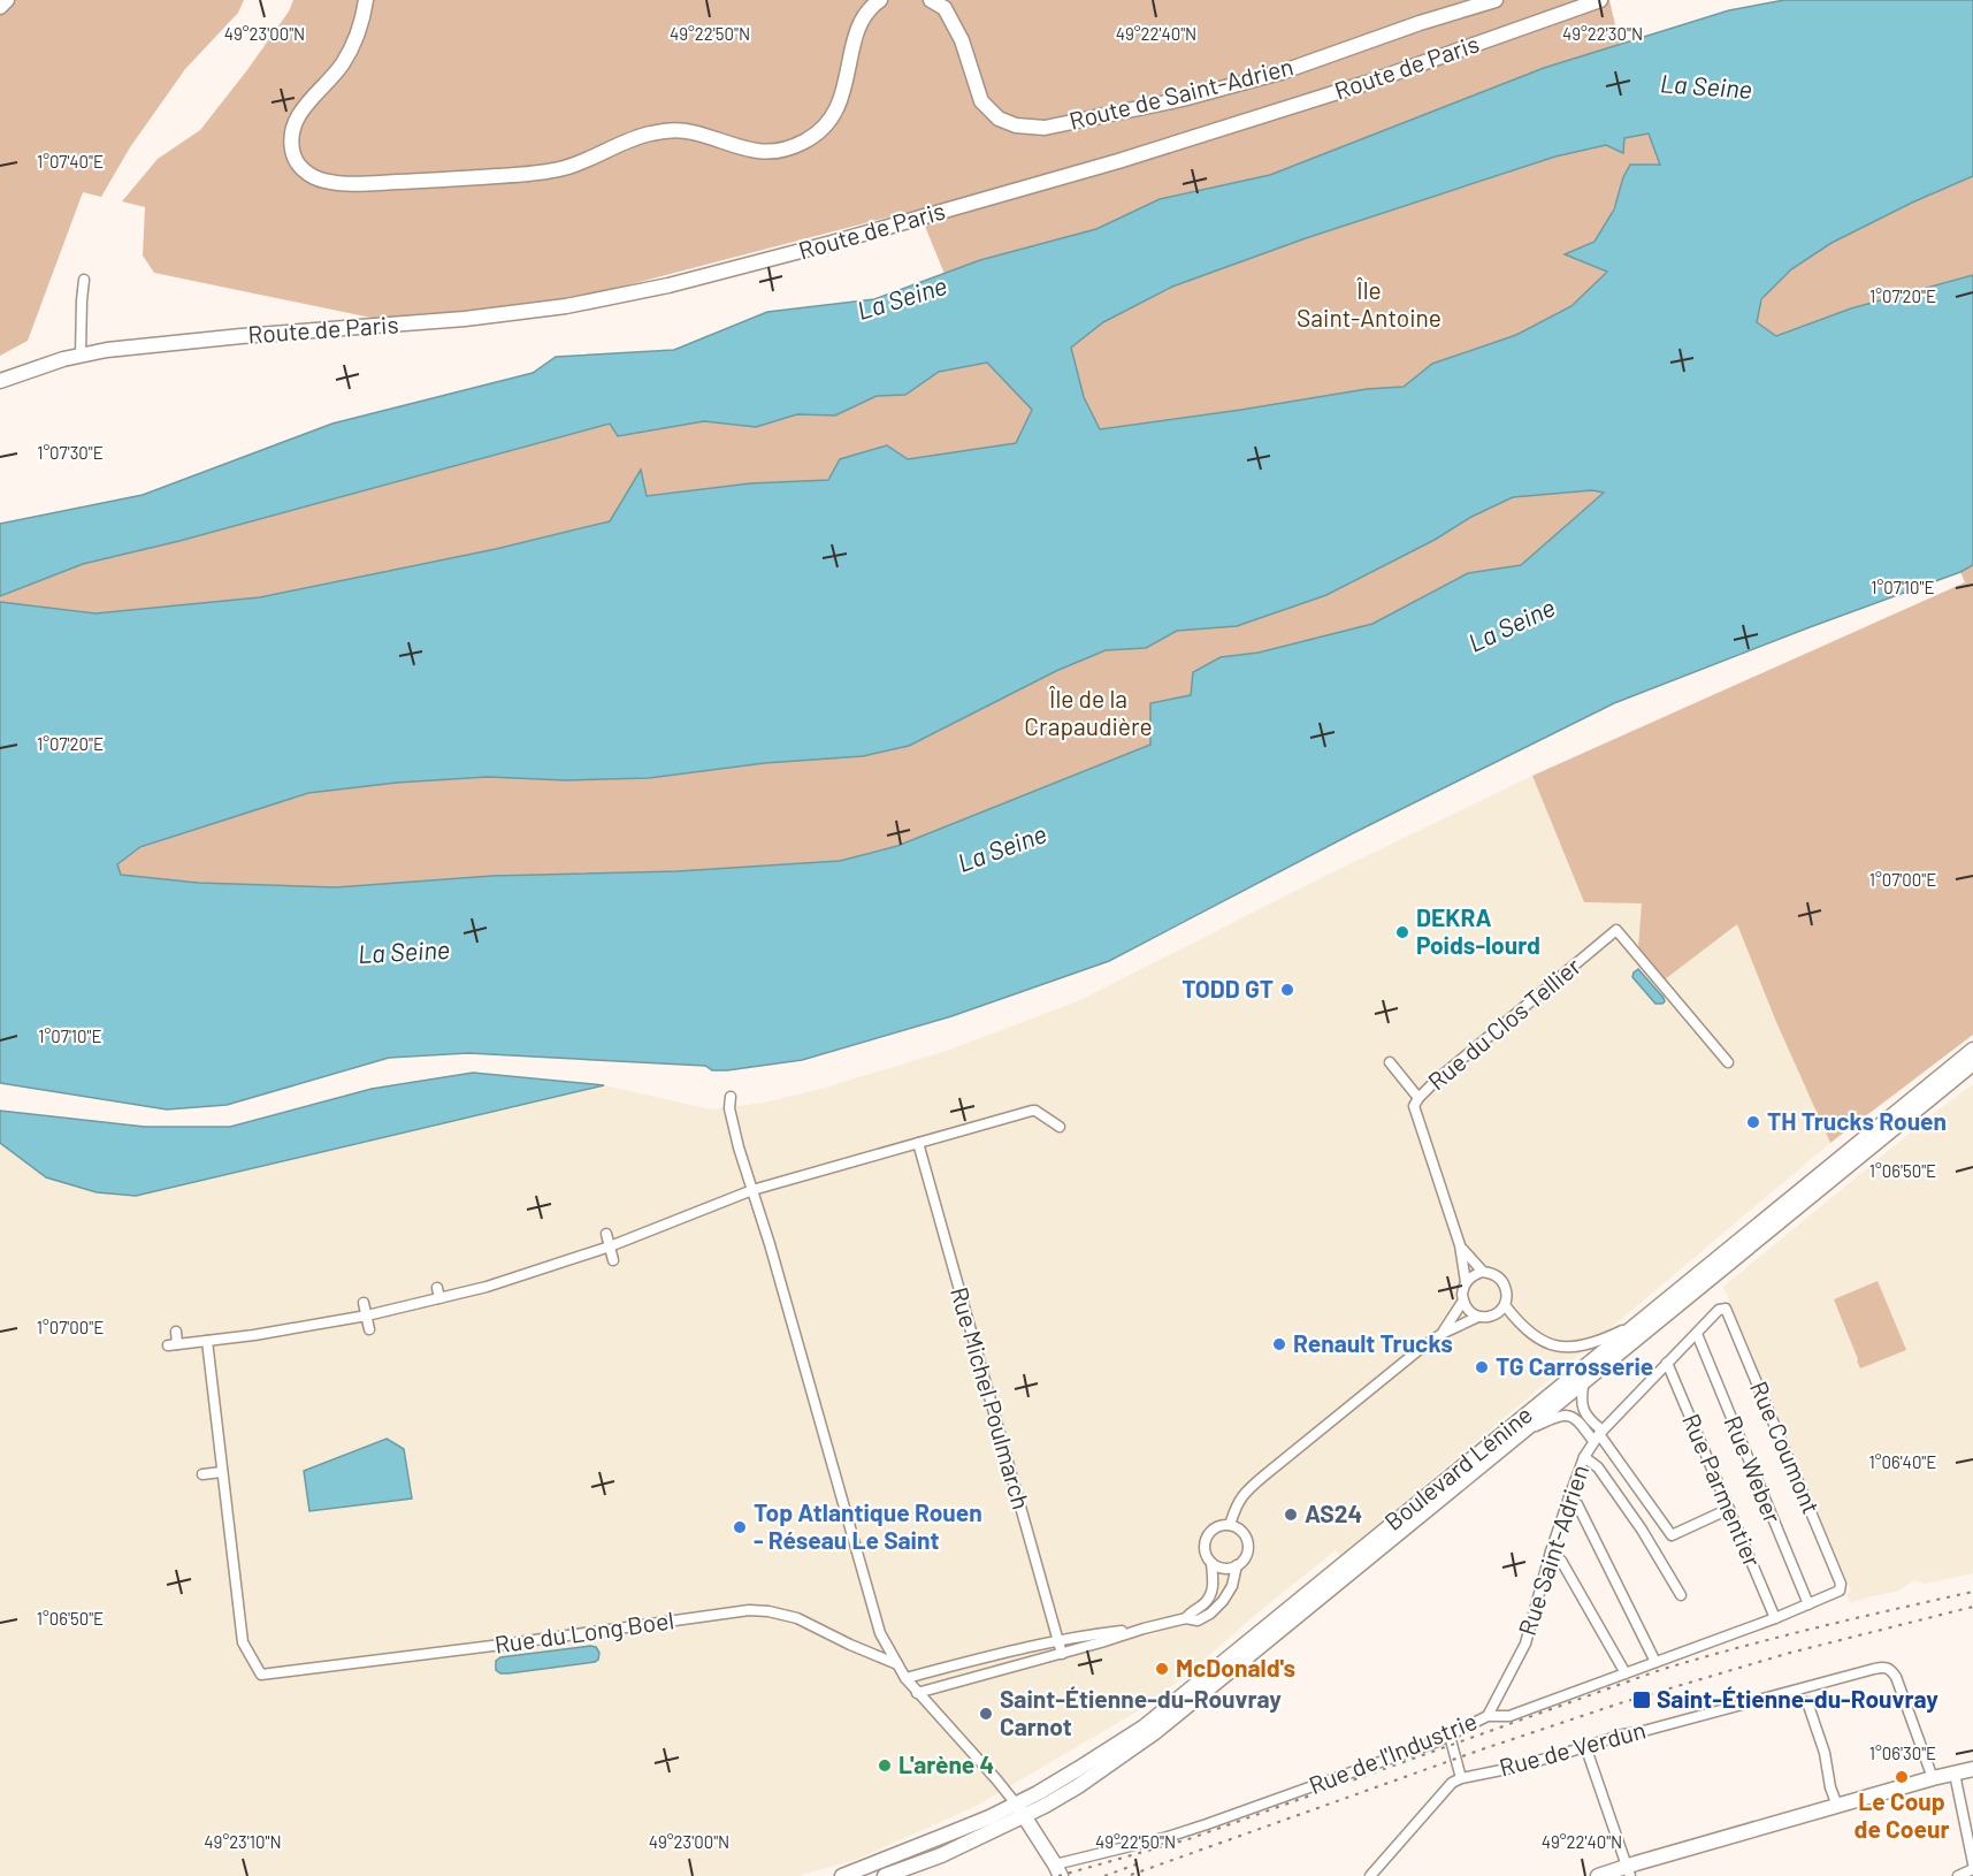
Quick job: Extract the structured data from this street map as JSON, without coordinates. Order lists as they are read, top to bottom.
{
  "streets": {
    "main road": ["Route de Paris", "Route de Saint-Adrien", "Boulevard Lénine"],
    "street": [
      "Rue du Clos Tellier",
      "Rue Michel Poulmarch",
      "Rue Coumont",
      "Rue Weber",
      "Rue Parmentier",
      "Rue Saint-Adrien",
      "Rue du Long Boel",
      "Rue de Verdun",
      "Rue de l'Industrie"
    ]
  },
  "crossings": [
    ["Rue du Clos Tellier", "Rue Michel Poulmarch"],
    ["Rue Coumont", "Rue Saint-Adrien"],
    ["Rue Coumont", "Rue de l'Industrie"],
    ["Rue Weber", "Rue Saint-Adrien"],
    ["Rue Weber", "Rue de l'Industrie"],
    ["Rue Parmentier", "Rue Saint-Adrien"],
    ["Rue Parmentier", "Rue de l'Industrie"],
    ["Rue Saint-Adrien", "Rue de l'Industrie"]
  ],
  "water": ["La Seine"],
  "parks": ["Île Saint-Antoine", "Île de la Crapaudière"],
  "places": {
    "other": [
      "DEKRA Poids-lourd",
      "TODD GT",
      "TH Trucks Rouen",
      "Renault Trucks",
      "TG Carrosserie",
      "AS24",
      "Top Atlantique Rouen - Réseau Le Saint",
      "McDonald's",
      "Saint-Étienne-du-Rouvray Carnot",
      "L'arène 4",
      "Le Coup de Coeur"
    ],
    "transit": ["Saint-Étienne-du-Rouvray"]
  },
  "coordinates": [
    "49°23'00\"N",
    "49°22'50\"N",
    "49°22'40\"N",
    "49°22'30\"N",
    "1°07'40\"E",
    "1°07'20\"E",
    "1°07'30\"E",
    "1°07'10\"E",
    "1°07'00\"E",
    "1°06'50\"E",
    "1°06'40\"E",
    "1°06'30\"E",
    "49°23'10\"N"
  ]
}
